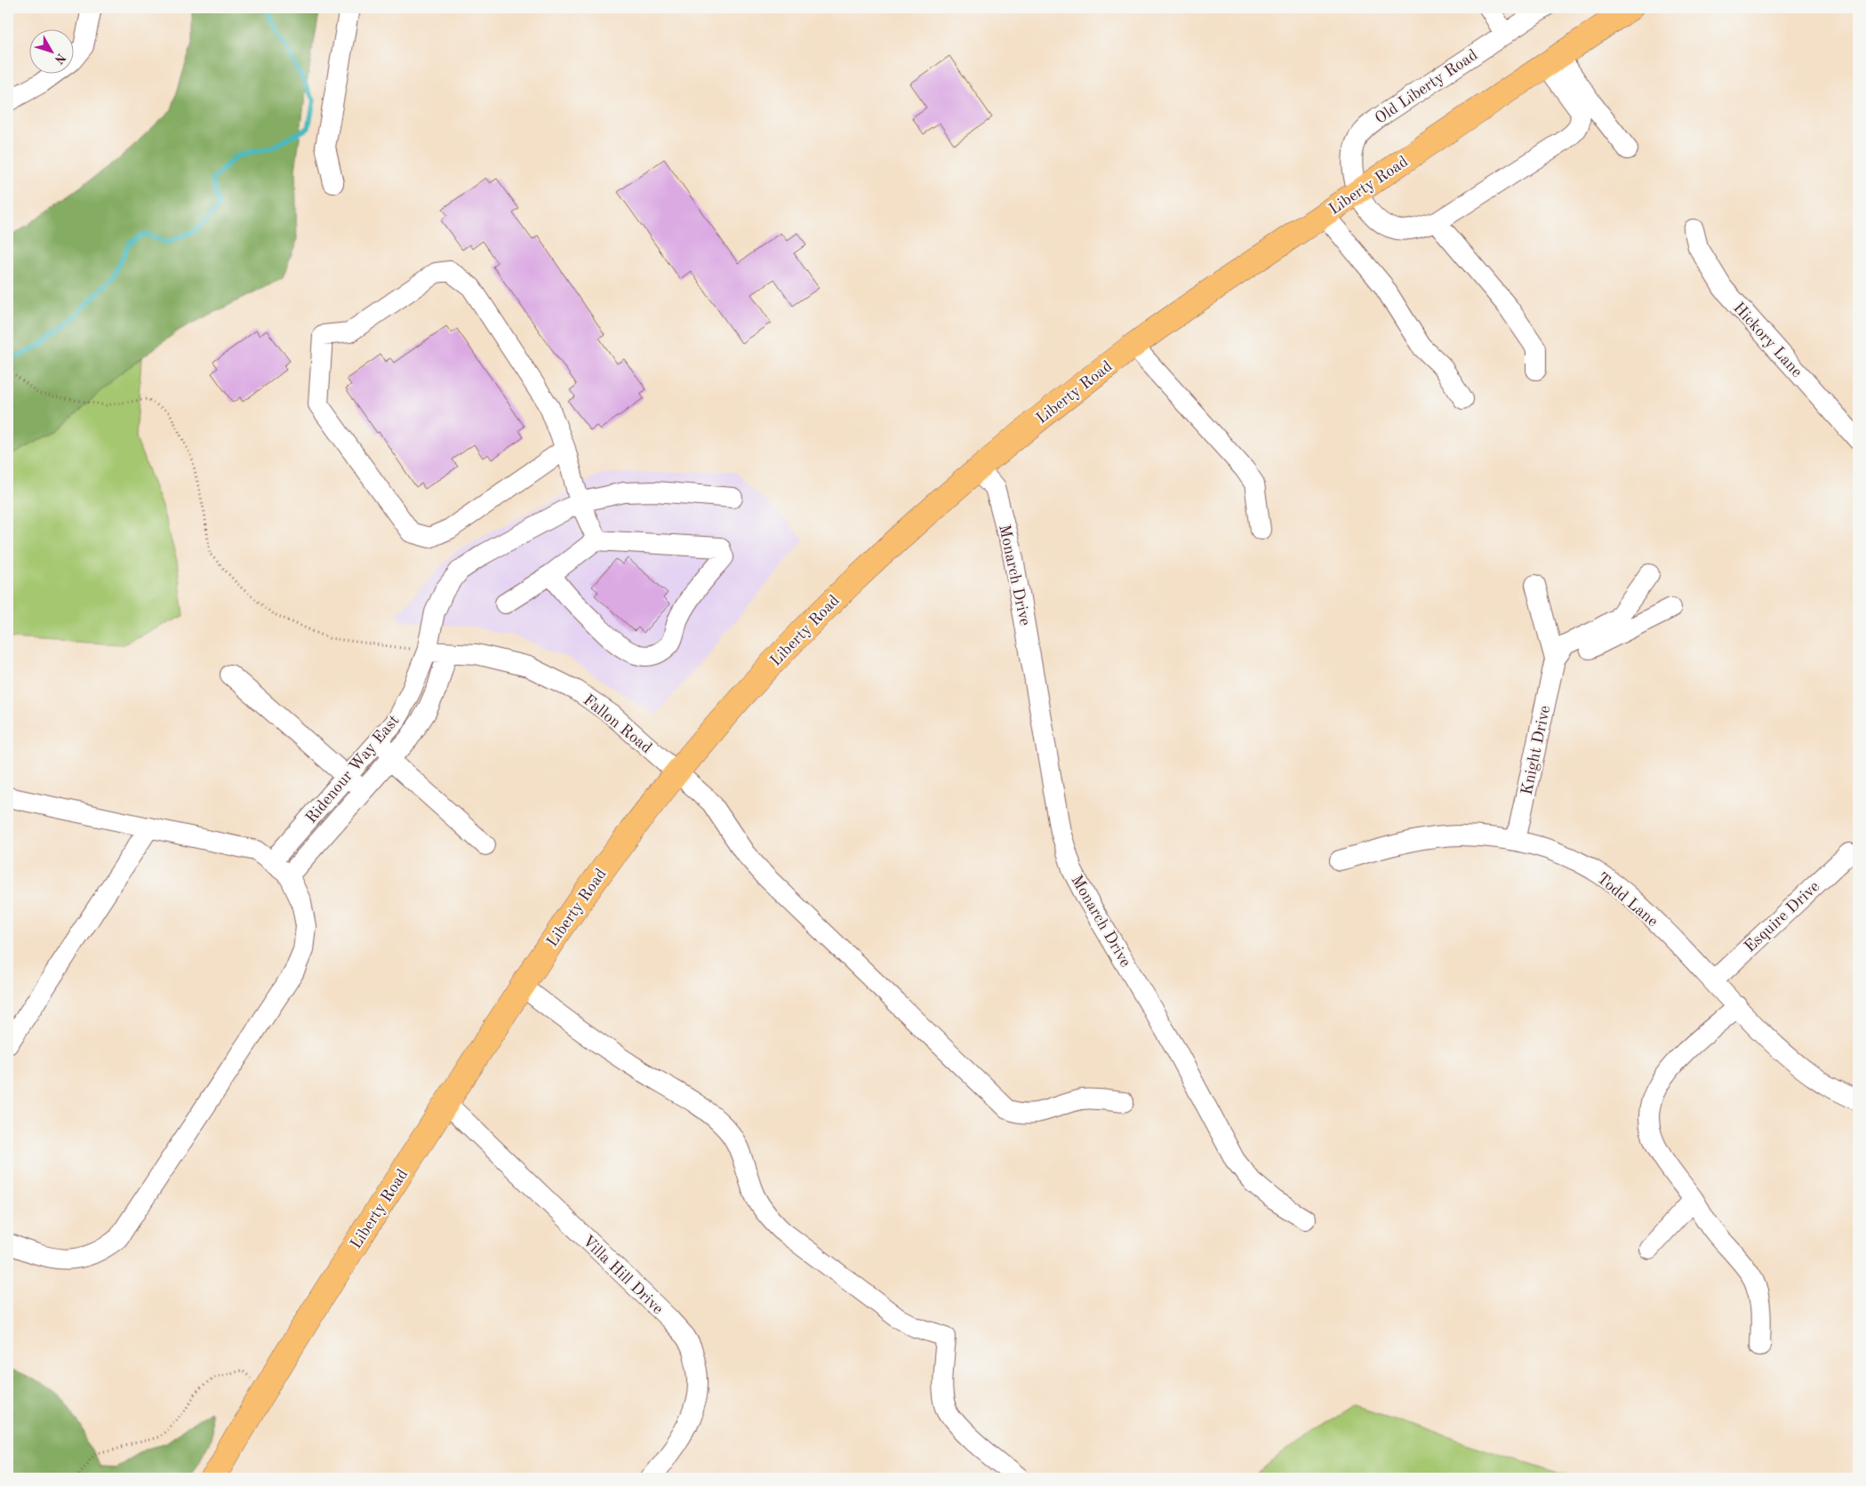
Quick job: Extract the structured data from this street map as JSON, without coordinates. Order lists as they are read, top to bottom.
{
  "streets": {
    "main road": ["Liberty Road"],
    "street": [
      "Old Liberty Road",
      "Hickory Lane",
      "Monarch Drive",
      "Fallon Road",
      "Knight Drive",
      "Ridenour Way East",
      "Todd Lane",
      "Esquire Drive",
      "Villa Hill Drive"
    ]
  },
  "crossings": [
    ["Old Liberty Road", "Liberty Road"],
    ["Liberty Road", "Monarch Drive"],
    ["Liberty Road", "Fallon Road"],
    ["Liberty Road", "Villa Hill Drive"],
    ["Fallon Road", "Ridenour Way East"],
    ["Knight Drive", "Todd Lane"],
    ["Todd Lane", "Esquire Drive"]
  ],
  "north": "bottom right"
}
